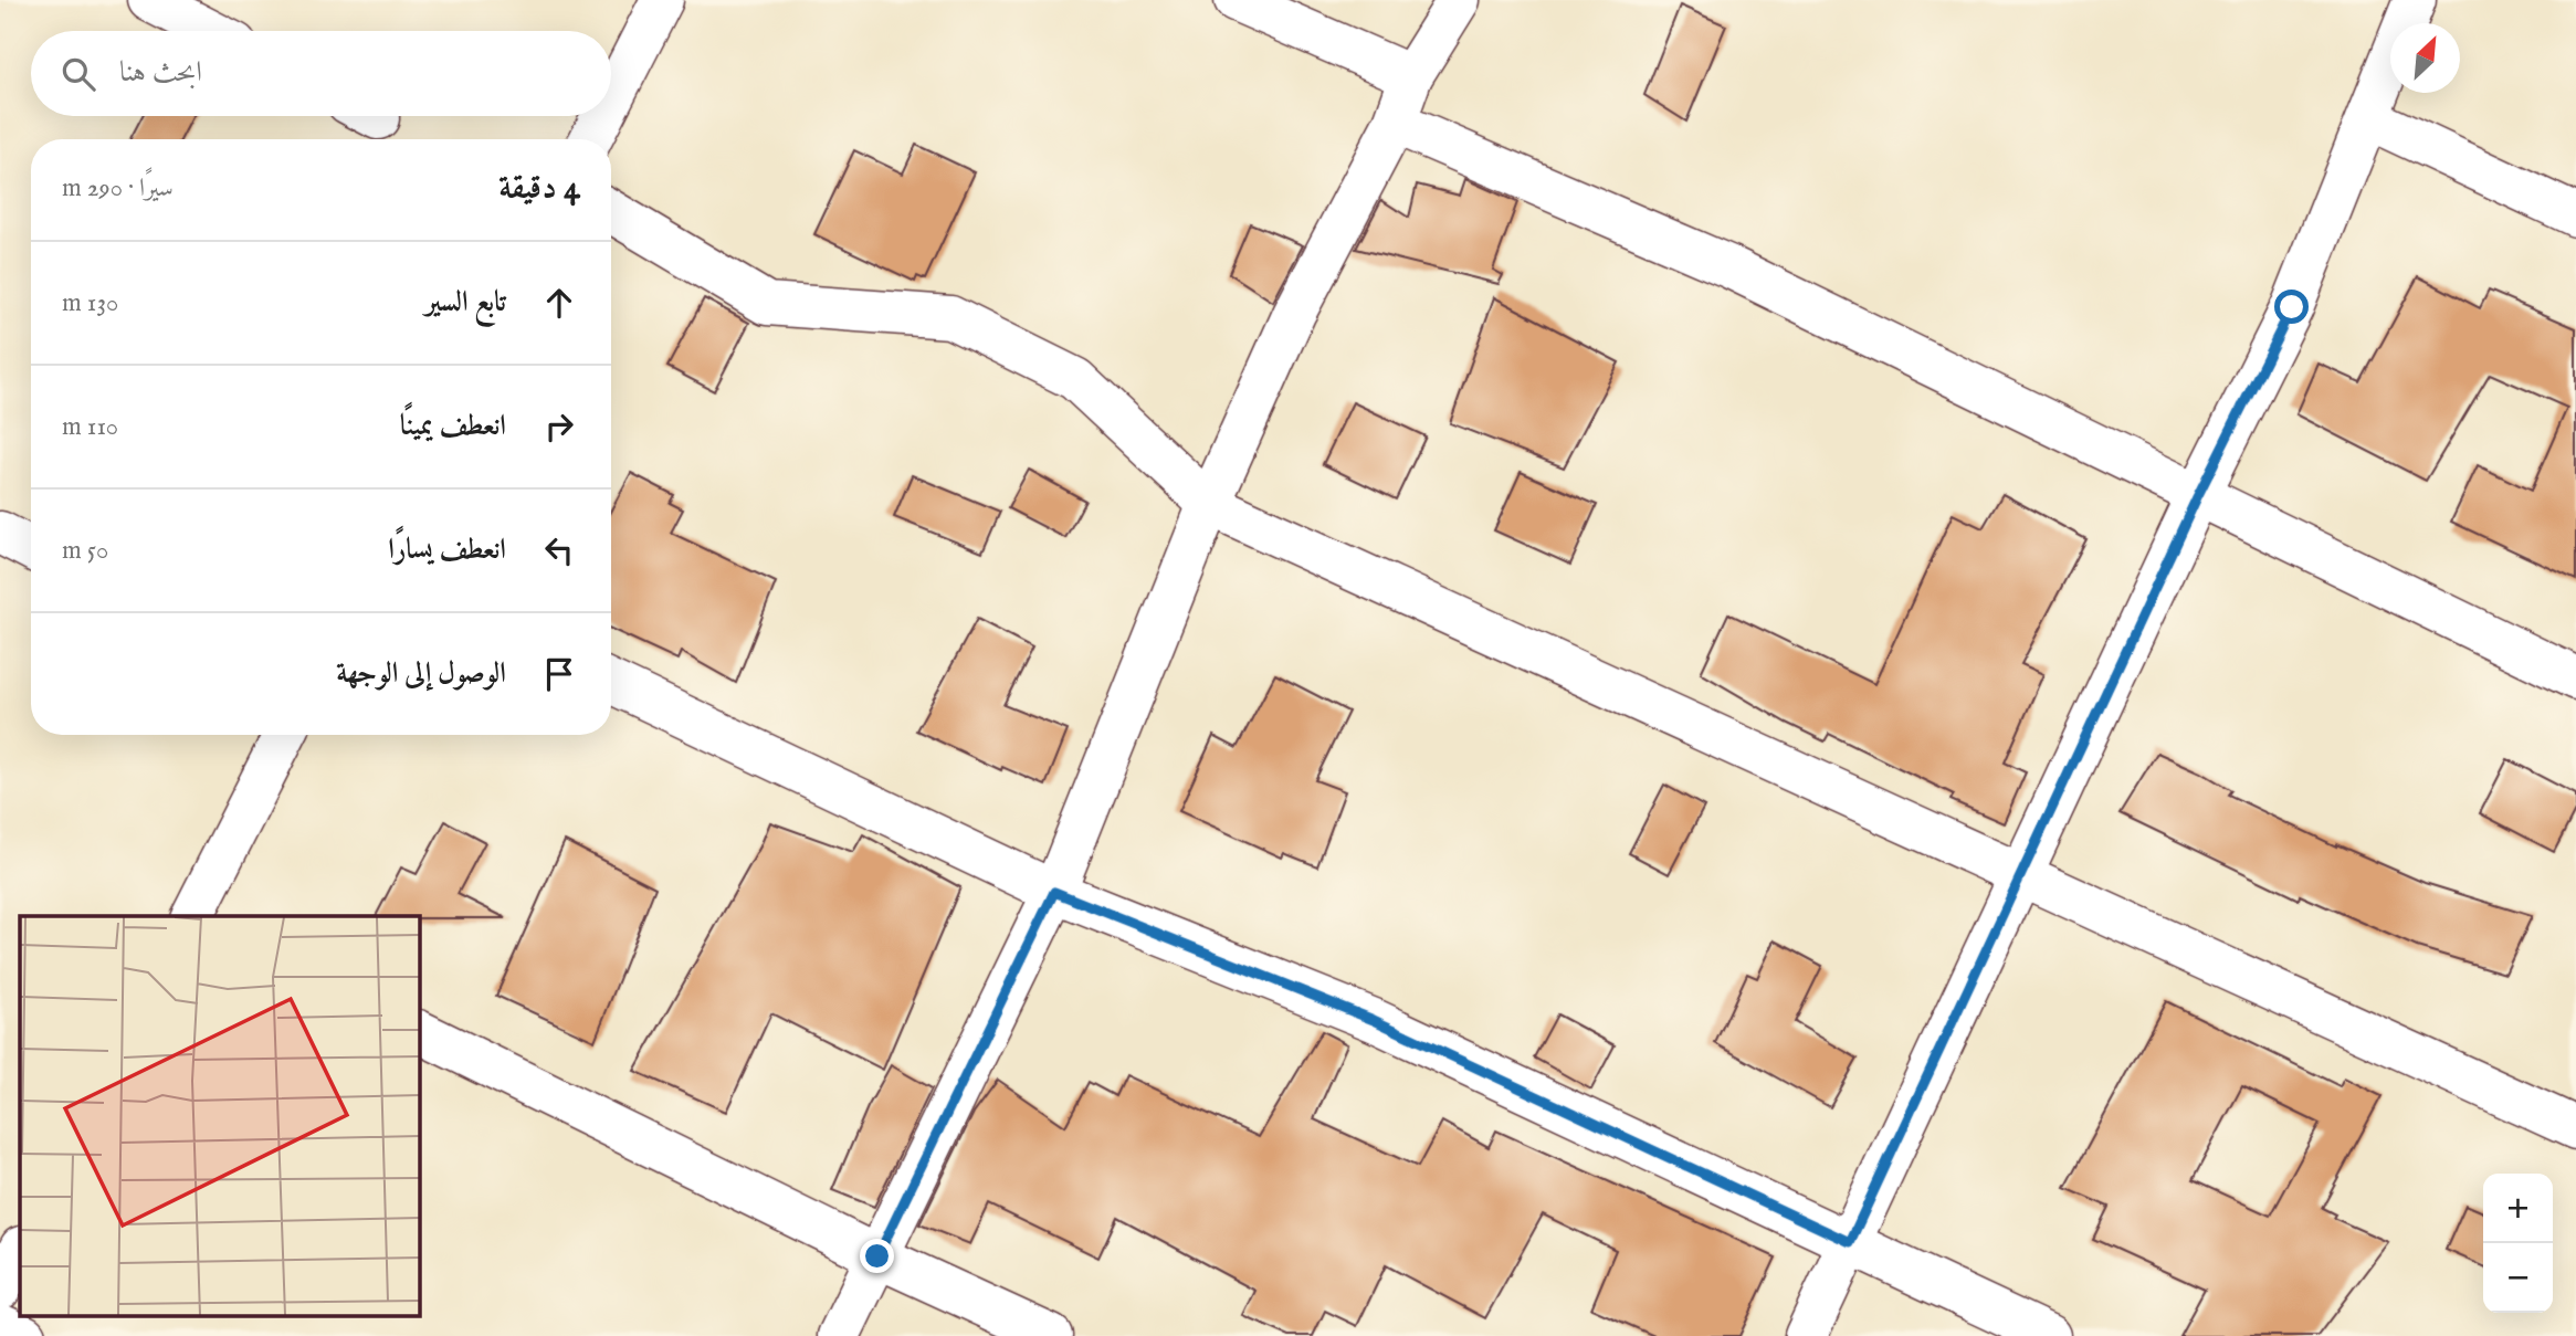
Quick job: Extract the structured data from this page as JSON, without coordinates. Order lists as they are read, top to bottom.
{
  "north": "top right",
  "page": {
    "search": "ابحث هنا",
    "heading": ["4 دقيقة", "سيرًا · 290 m"],
    "list": [
      ["تابع السير", "130 m"],
      ["انعطف يمينًا", "110 m"],
      ["انعطف يسارًا", "50 m"],
      "الوصول إلى الوجهة"
    ],
    "map_buttons": ["+", "−"]
  }
}
